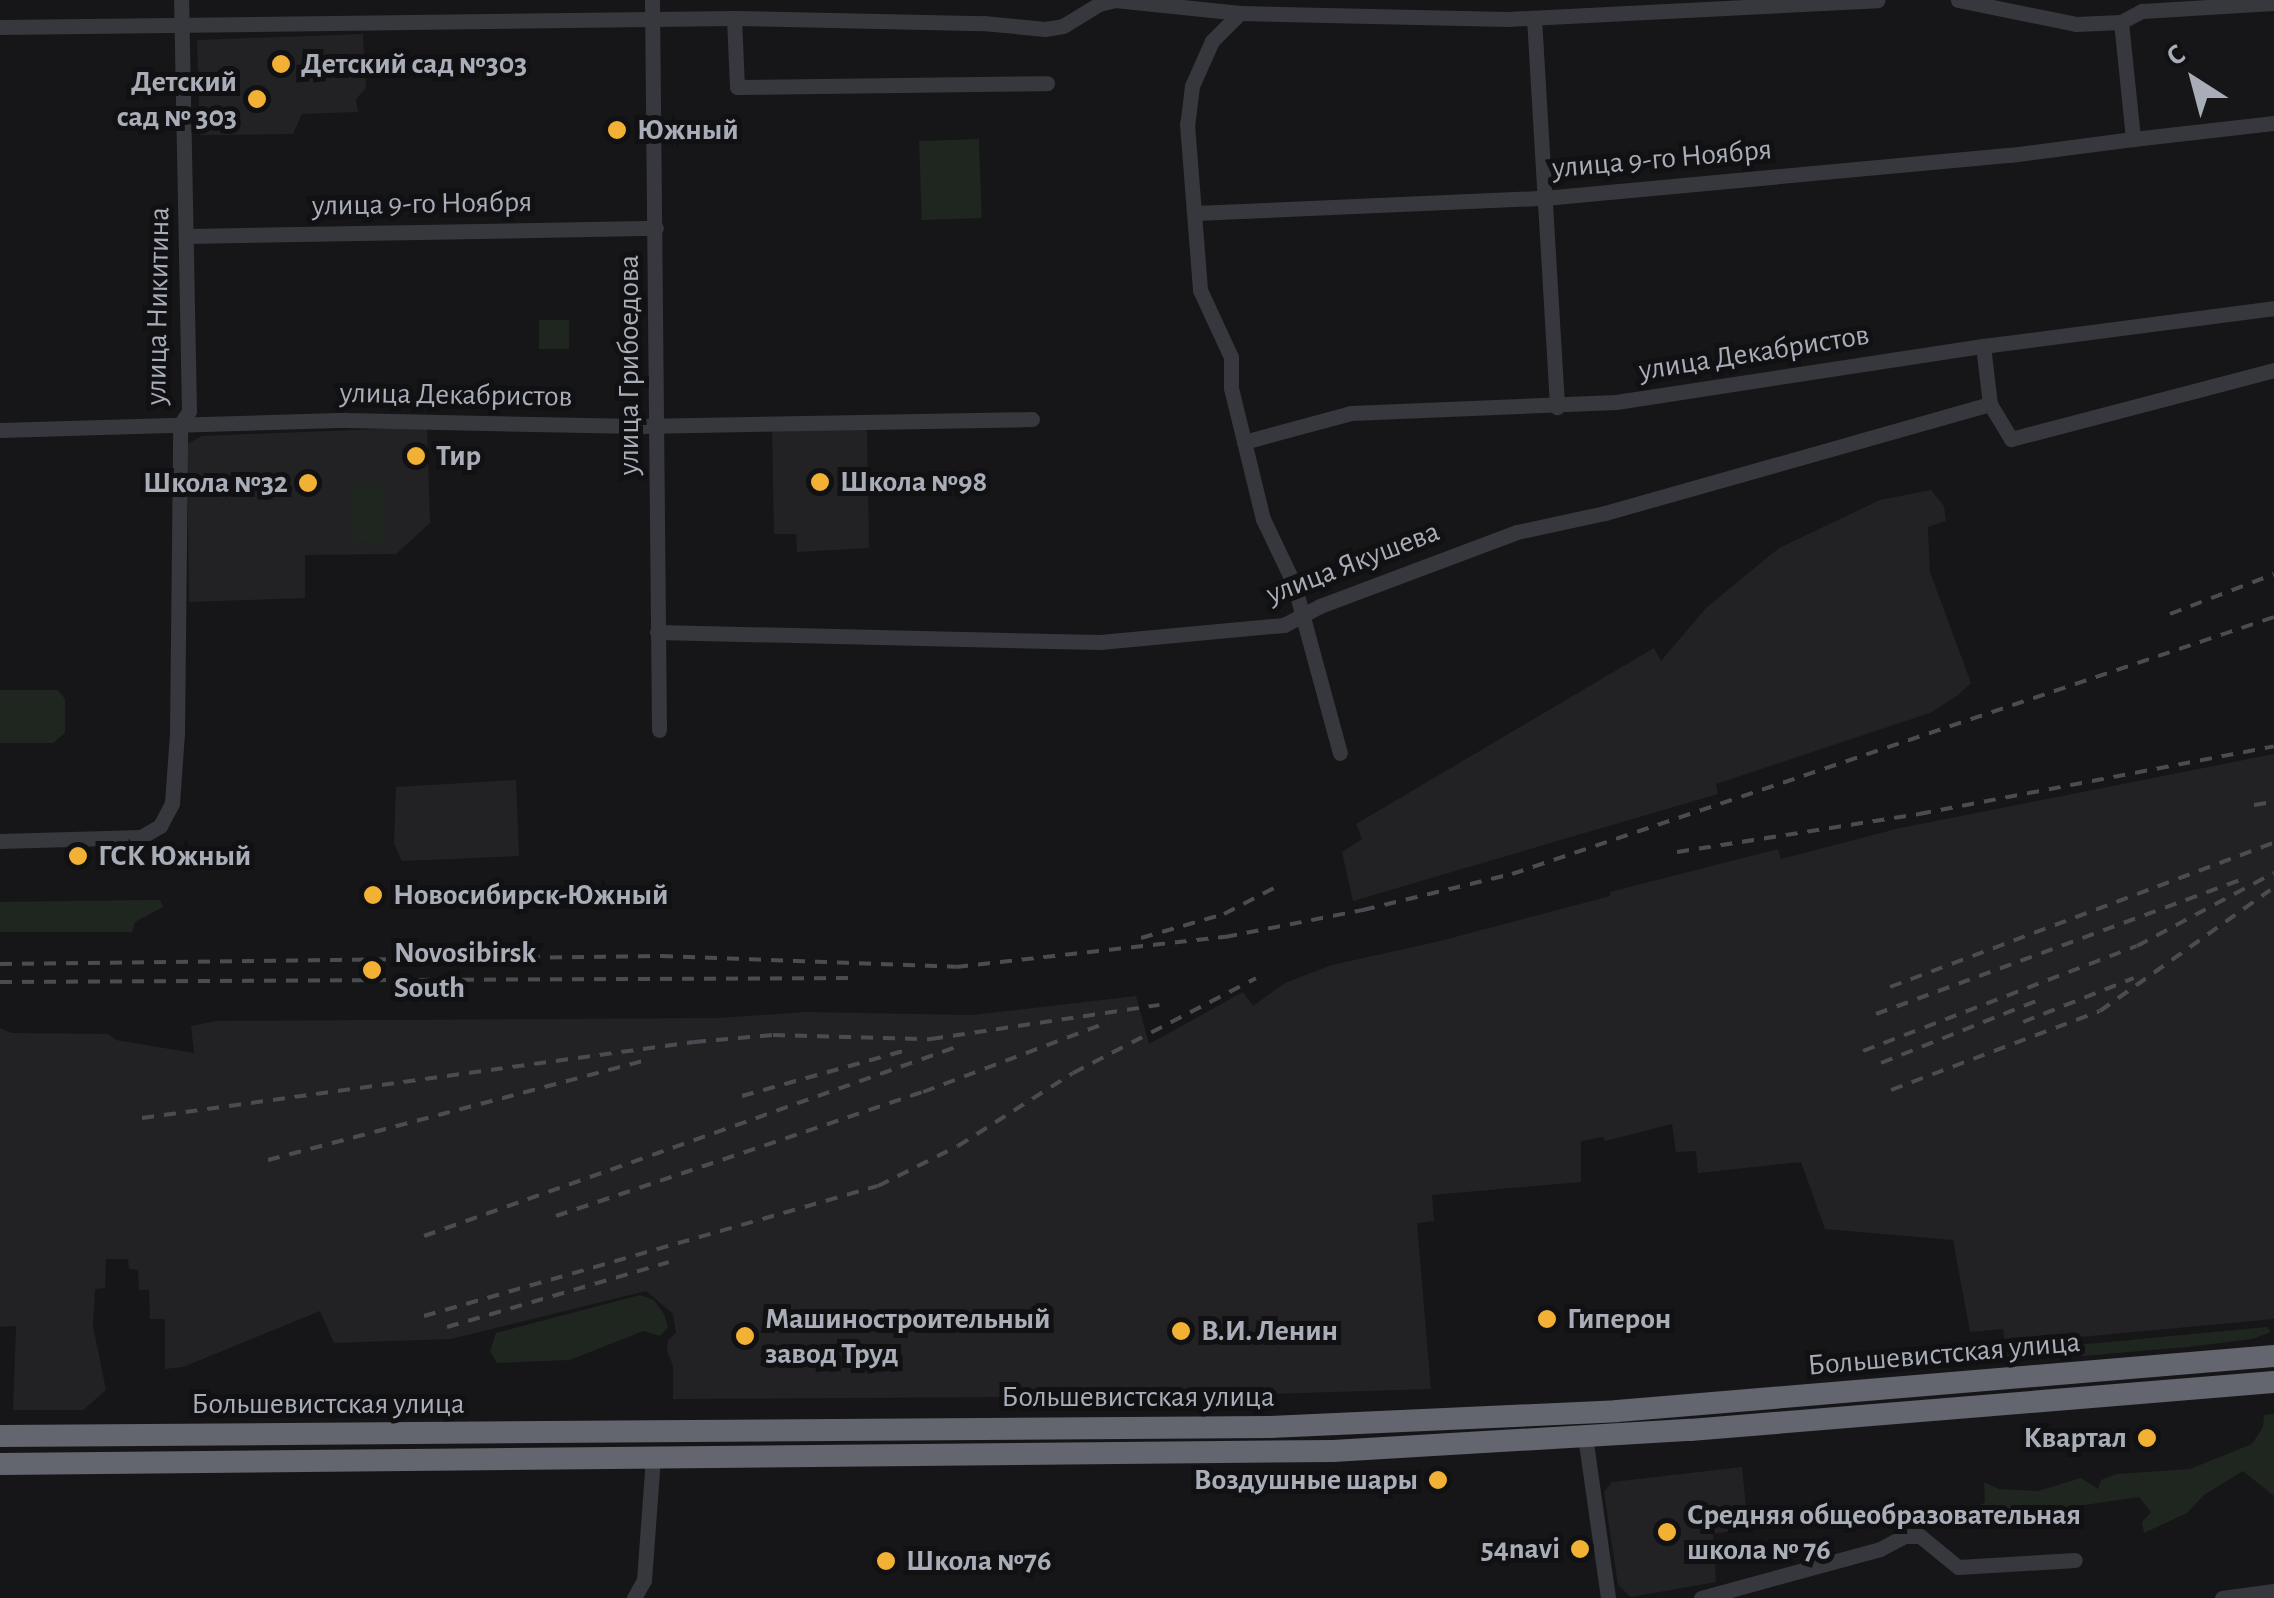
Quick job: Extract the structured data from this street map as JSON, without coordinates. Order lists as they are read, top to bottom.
{
  "streets": {
    "highway": ["Большевистская улица"],
    "street": [
      "улица 9-го Ноября",
      "улица Никитина",
      "улица Декабристов",
      "улица Грибоедова",
      "улица Якушева"
    ]
  },
  "crossings": [
    ["улица 9-го Ноября", "улица Никитина"],
    ["улица 9-го Ноября", "улица Грибоедова"],
    ["улица Никитина", "улица Декабристов"],
    ["улица Декабристов", "улица Грибоедова"],
    ["улица Грибоедова", "улица Якушева"]
  ],
  "places": [
    "Детский сад №303",
    "Детский сад № 303",
    "Южный",
    "Тир",
    "Школа №98",
    "Школа №32",
    "ГСК Южный",
    "Новосибирск-Южный",
    "Novosibirsk South",
    "Гиперон",
    "В.И. Ленин",
    "Машиностроительный завод Труд",
    "Квартал",
    "Воздушные шары",
    "Средняя общеобразовательная школа № 76",
    "54navi",
    "Школа №76"
  ],
  "north": "top left"
}
